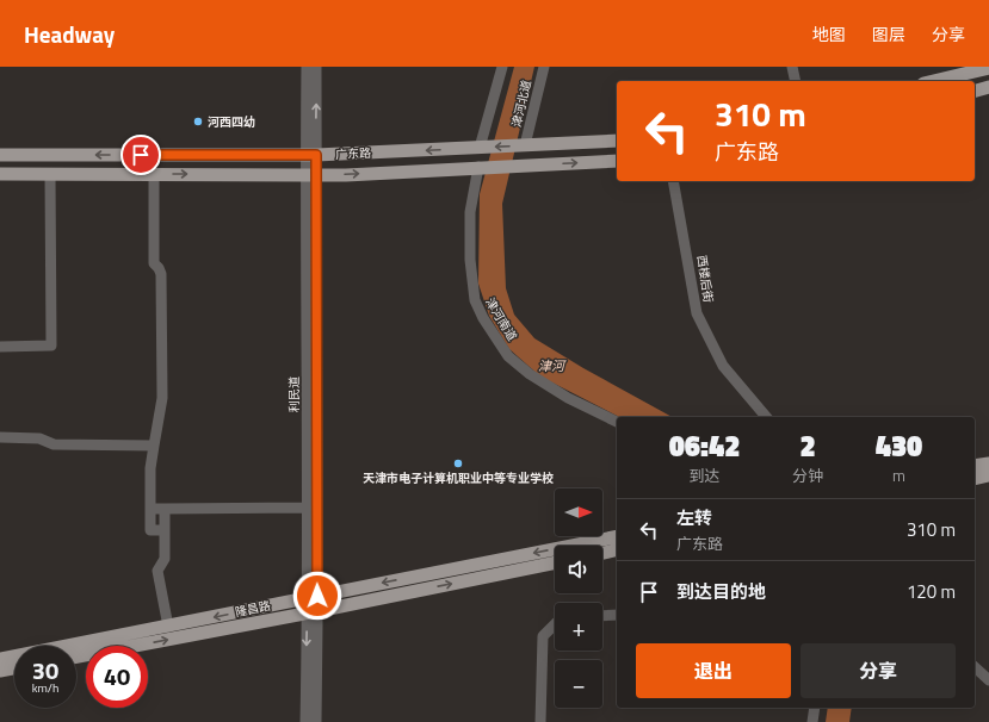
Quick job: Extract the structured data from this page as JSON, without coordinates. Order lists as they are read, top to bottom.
{
  "streets": {
    "main road": ["广东路", "隆昌路"],
    "street": [
      "津河北道",
      "西楼后街",
      "津河南道",
      "利民道"
    ]
  },
  "crossings": [
    ["津河北道", "广东路"],
    ["广东路", "津河南道"],
    ["广东路", "利民道"],
    ["利民道", "隆昌路"]
  ],
  "water": ["津河"],
  "places": ["河西四幼", "天津市电子计算机职业中等专业学校"],
  "north": "right",
  "page": {
    "header": "Headway",
    "nav": ["地图", "图层", "分享"],
    "turn": ["310 m", "广东路"],
    "eta": [
      "06:42",
      "到达",
      "2",
      "分钟",
      "430",
      "m"
    ],
    "map_buttons": ["+", "−"],
    "list": [
      {
        "name": "左转",
        "note": "广东路",
        "value": "310 m"
      },
      {
        "name": "到达目的地",
        "value": "120 m"
      }
    ],
    "buttons": ["退出", "分享"],
    "speed": "30 km/h",
    "limit": "40"
  }
}
